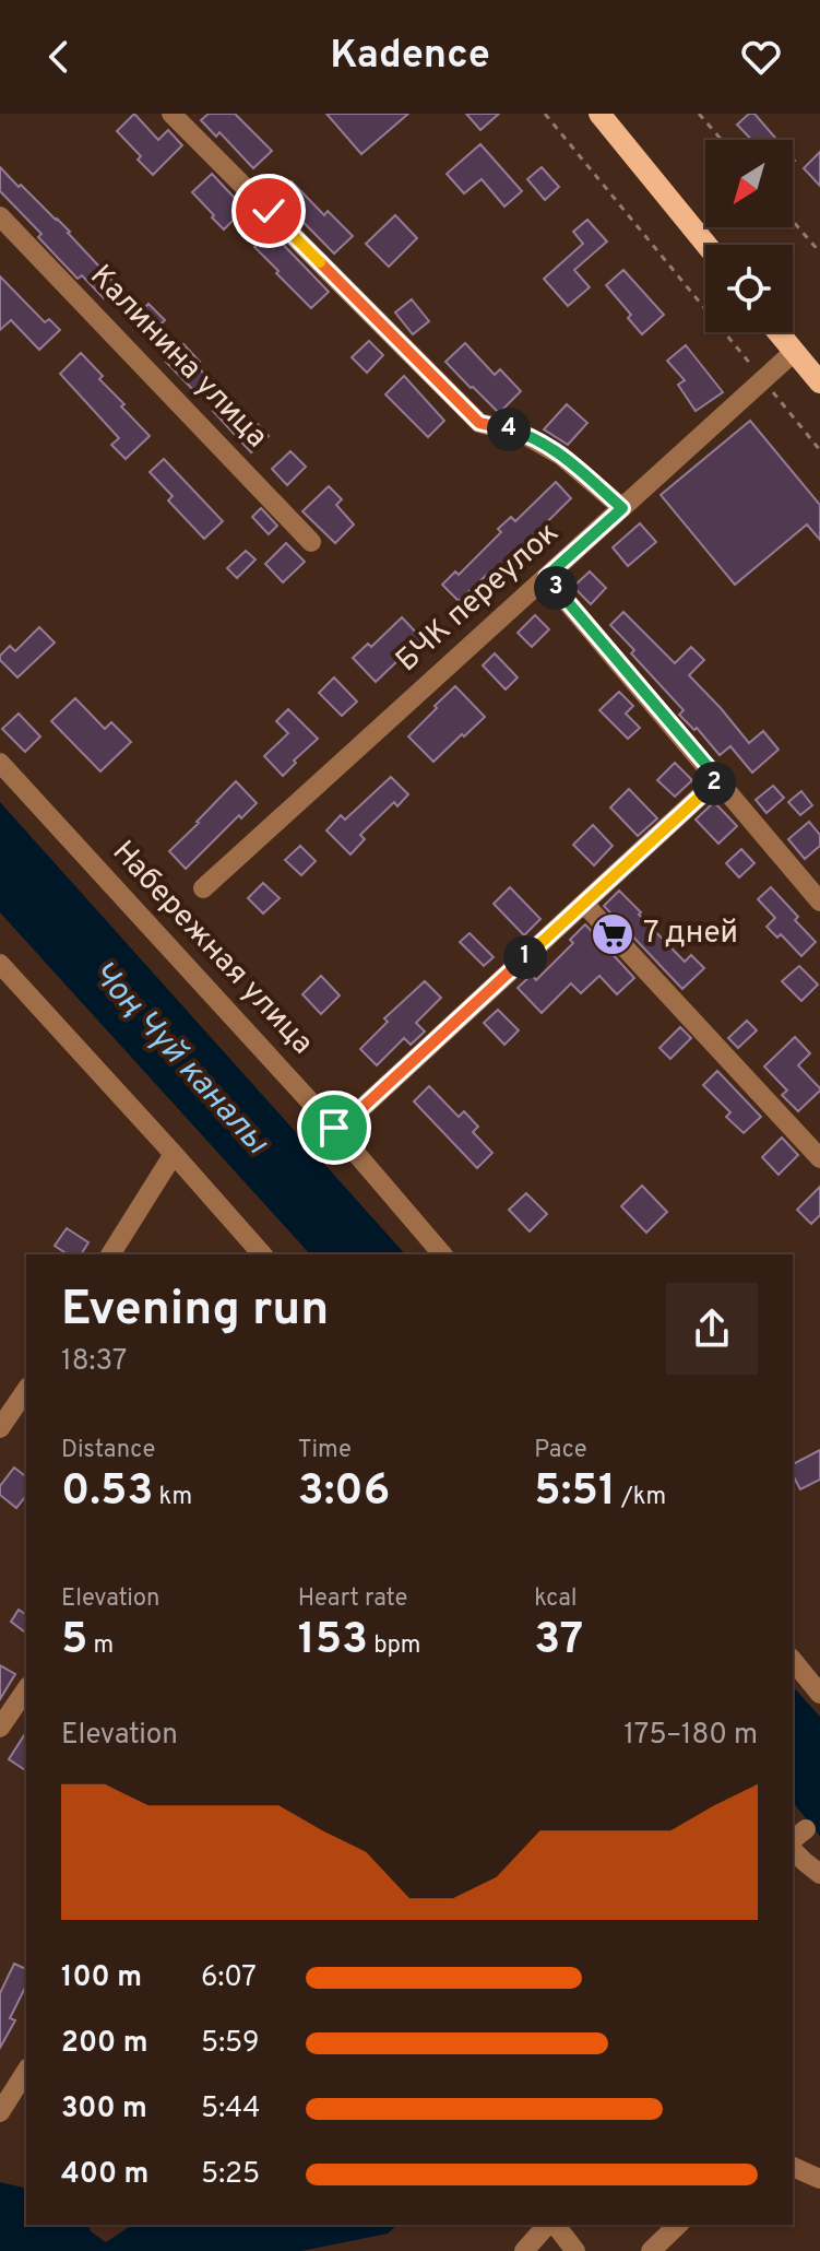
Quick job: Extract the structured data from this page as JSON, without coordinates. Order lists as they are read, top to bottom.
{
  "streets": {
    "street": ["Калинина улица", "БЧК переулок", "Набережная улица"]
  },
  "water": ["Чоң Чүй каналы"],
  "places": {
    "supermarket": ["7 дней"]
  },
  "north": "bottom left",
  "page": {
    "header": "Kadence",
    "pins": [
      "4",
      "3",
      "2",
      "1"
    ],
    "heading": ["Evening run", "18:37"],
    "stats": [
      ["Distance", "0.53 km"],
      ["Time", "3:06"],
      ["Pace", "5:51 /km"],
      ["Elevation", "5 m"],
      ["Heart rate", "153 bpm"],
      ["kcal", "37"]
    ],
    "chart": ["Elevation", "175–180 m"],
    "list": [
      {
        "name": "100 m",
        "note": "6:07"
      },
      {
        "name": "200 m",
        "note": "5:59"
      },
      {
        "name": "300 m",
        "note": "5:44"
      },
      {
        "name": "400 m",
        "note": "5:25"
      }
    ]
  }
}
